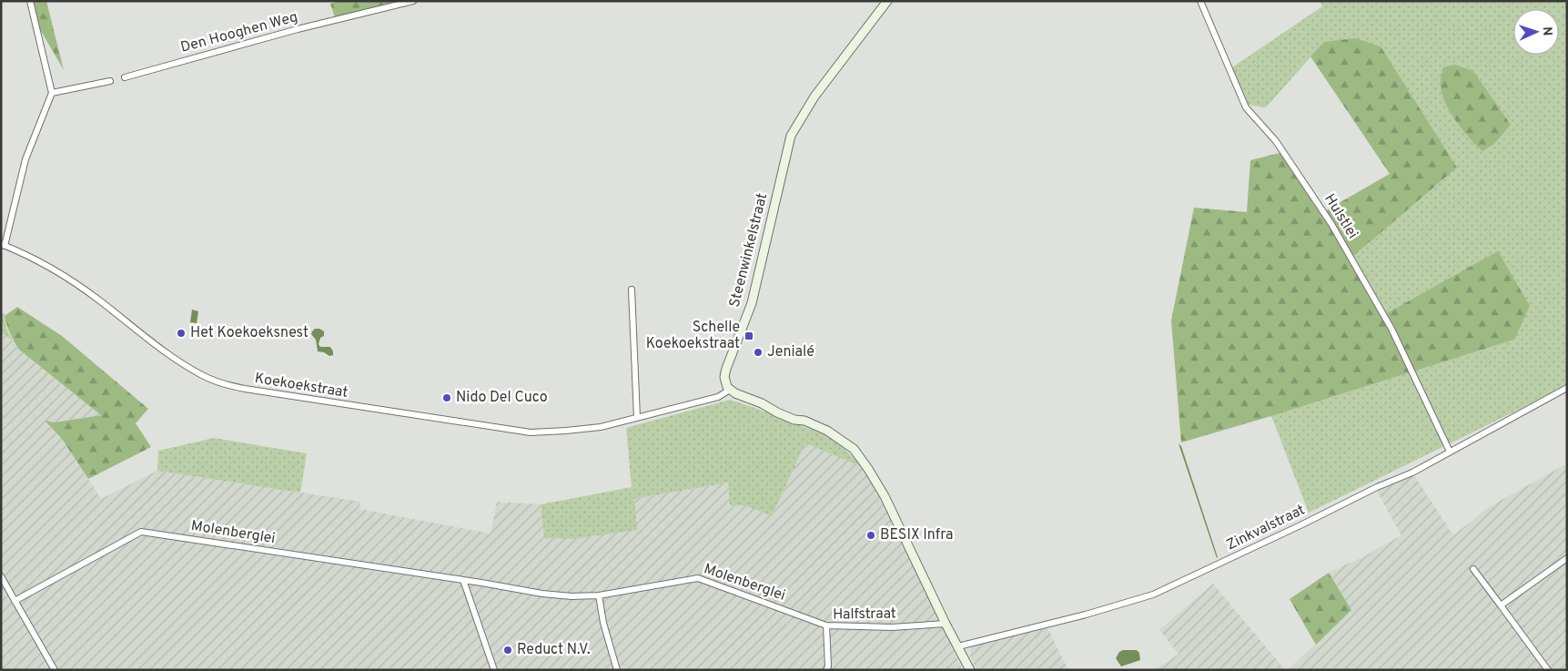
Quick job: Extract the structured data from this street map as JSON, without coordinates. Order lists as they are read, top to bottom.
{
  "streets": {
    "street": [
      "Den Hooghen Weg",
      "Hulstlei",
      "Steenwinkelstraat",
      "Koekoekstraat",
      "Zinkvalstraat",
      "Molenberglei",
      "Halfstraat"
    ]
  },
  "crossings": [
    ["Hulstlei", "Zinkvalstraat"],
    ["Steenwinkelstraat", "Koekoekstraat"],
    ["Molenberglei", "Halfstraat"]
  ],
  "places": {
    "other": [
      "Het Koekoeksnest",
      "Jenialé",
      "Nido Del Cuco",
      "BESIX Infra",
      "Reduct N.V."
    ],
    "transit": ["Schelle Koekoekstraat"]
  },
  "north": "right"
}
